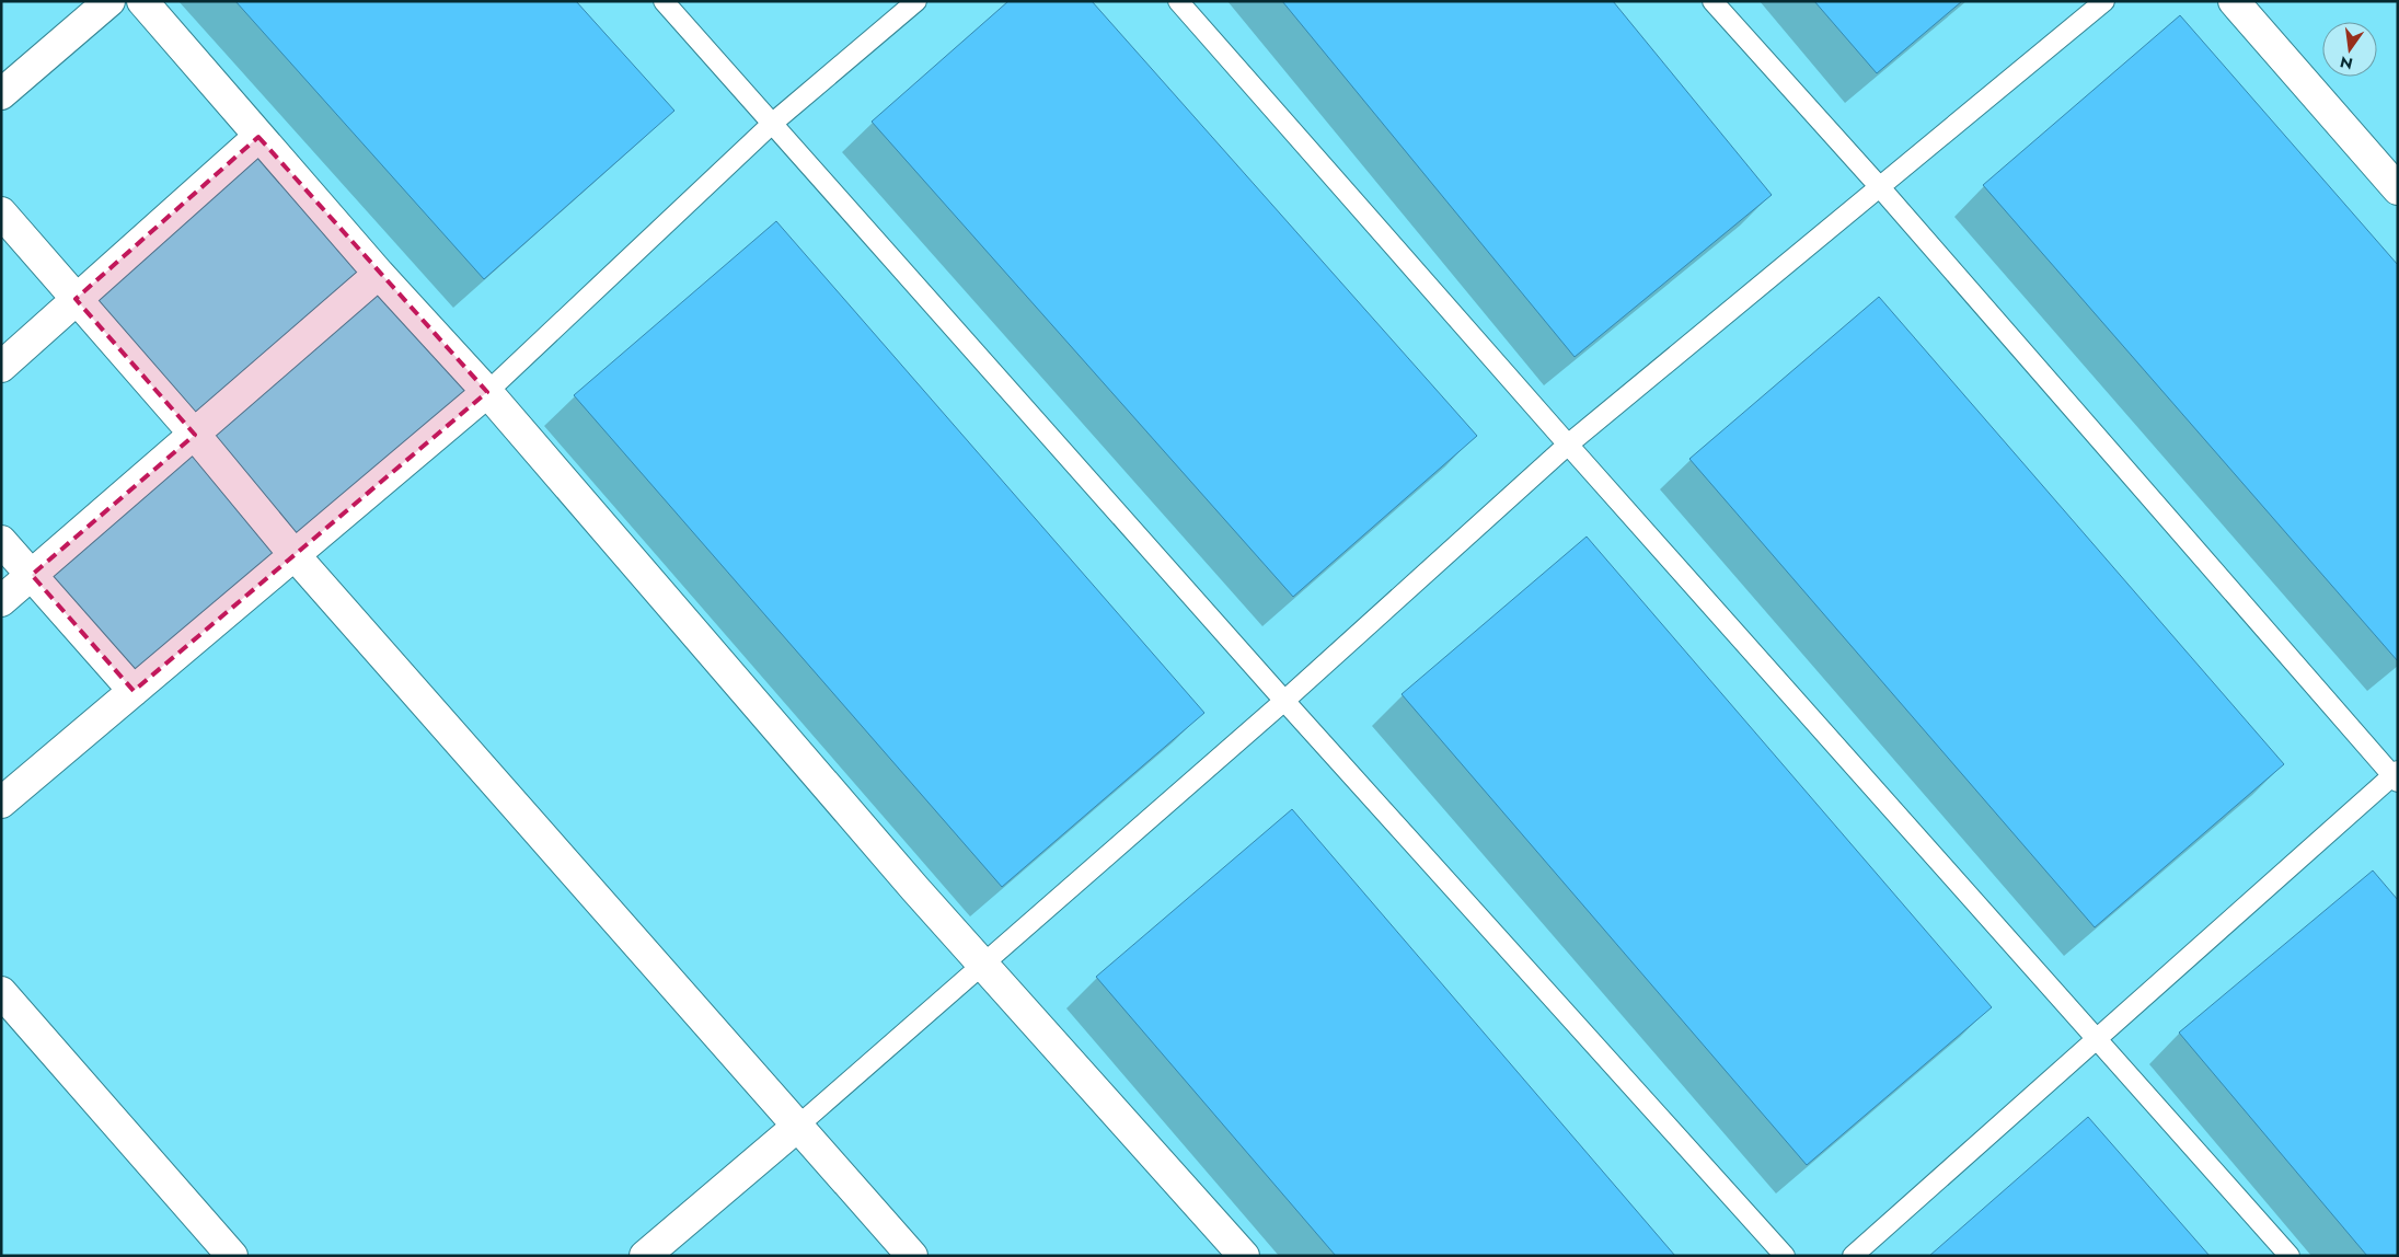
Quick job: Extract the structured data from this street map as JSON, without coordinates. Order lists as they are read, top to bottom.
{
  "north": "bottom"
}
